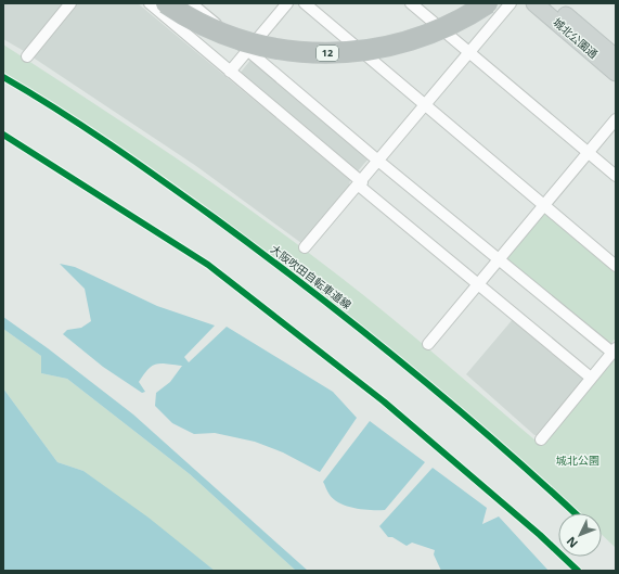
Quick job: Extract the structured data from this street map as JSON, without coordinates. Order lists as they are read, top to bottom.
{
  "streets": {
    "highway": ["12"],
    "main road": ["城北公園通"],
    "cycle path": ["大阪吹田自転車道線"]
  },
  "parks": ["城北公園"],
  "north": "bottom left"
}
